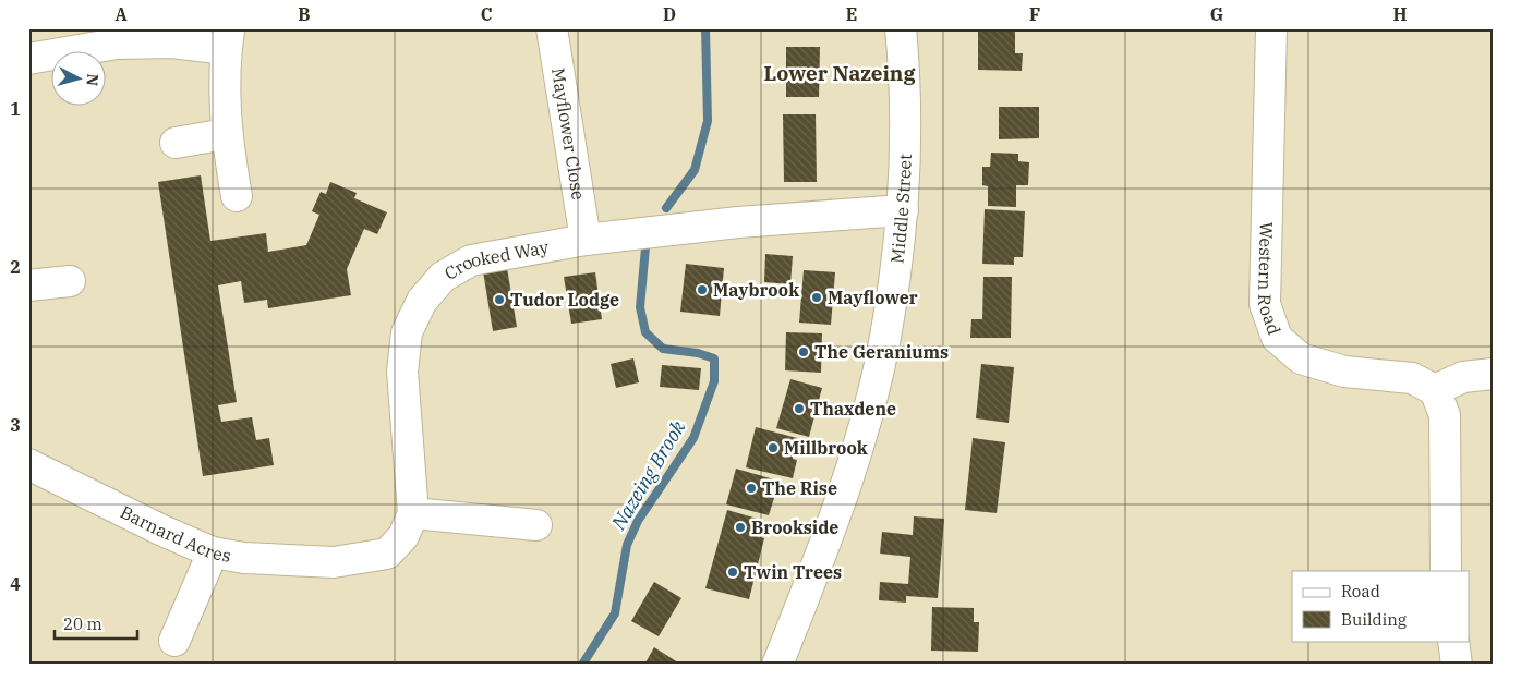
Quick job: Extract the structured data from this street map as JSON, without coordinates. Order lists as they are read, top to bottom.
{
  "streets": {
    "street": [
      "Mayflower Close",
      "Middle Street",
      "Crooked Way",
      "Western Road",
      "Barnard Acres"
    ]
  },
  "crossings": [
    ["Mayflower Close", "Crooked Way"],
    ["Middle Street", "Crooked Way"],
    ["Crooked Way", "Barnard Acres"]
  ],
  "districts": ["Lower Nazeing"],
  "water": ["Nazeing Brook"],
  "places": [
    "Maybrook",
    "Mayflower",
    "Tudor Lodge",
    "The Geraniums",
    "Thaxdene",
    "Millbrook",
    "The Rise",
    "Brookside",
    "Twin Trees"
  ],
  "legend": ["Road", "Building"],
  "scale_bar": "20 m",
  "north": "right",
  "grid": {
    "columns": [
      "A",
      "B",
      "C",
      "D",
      "E",
      "F",
      "G",
      "H"
    ],
    "rows": [
      "1",
      "2",
      "3",
      "4"
    ]
  }
}
